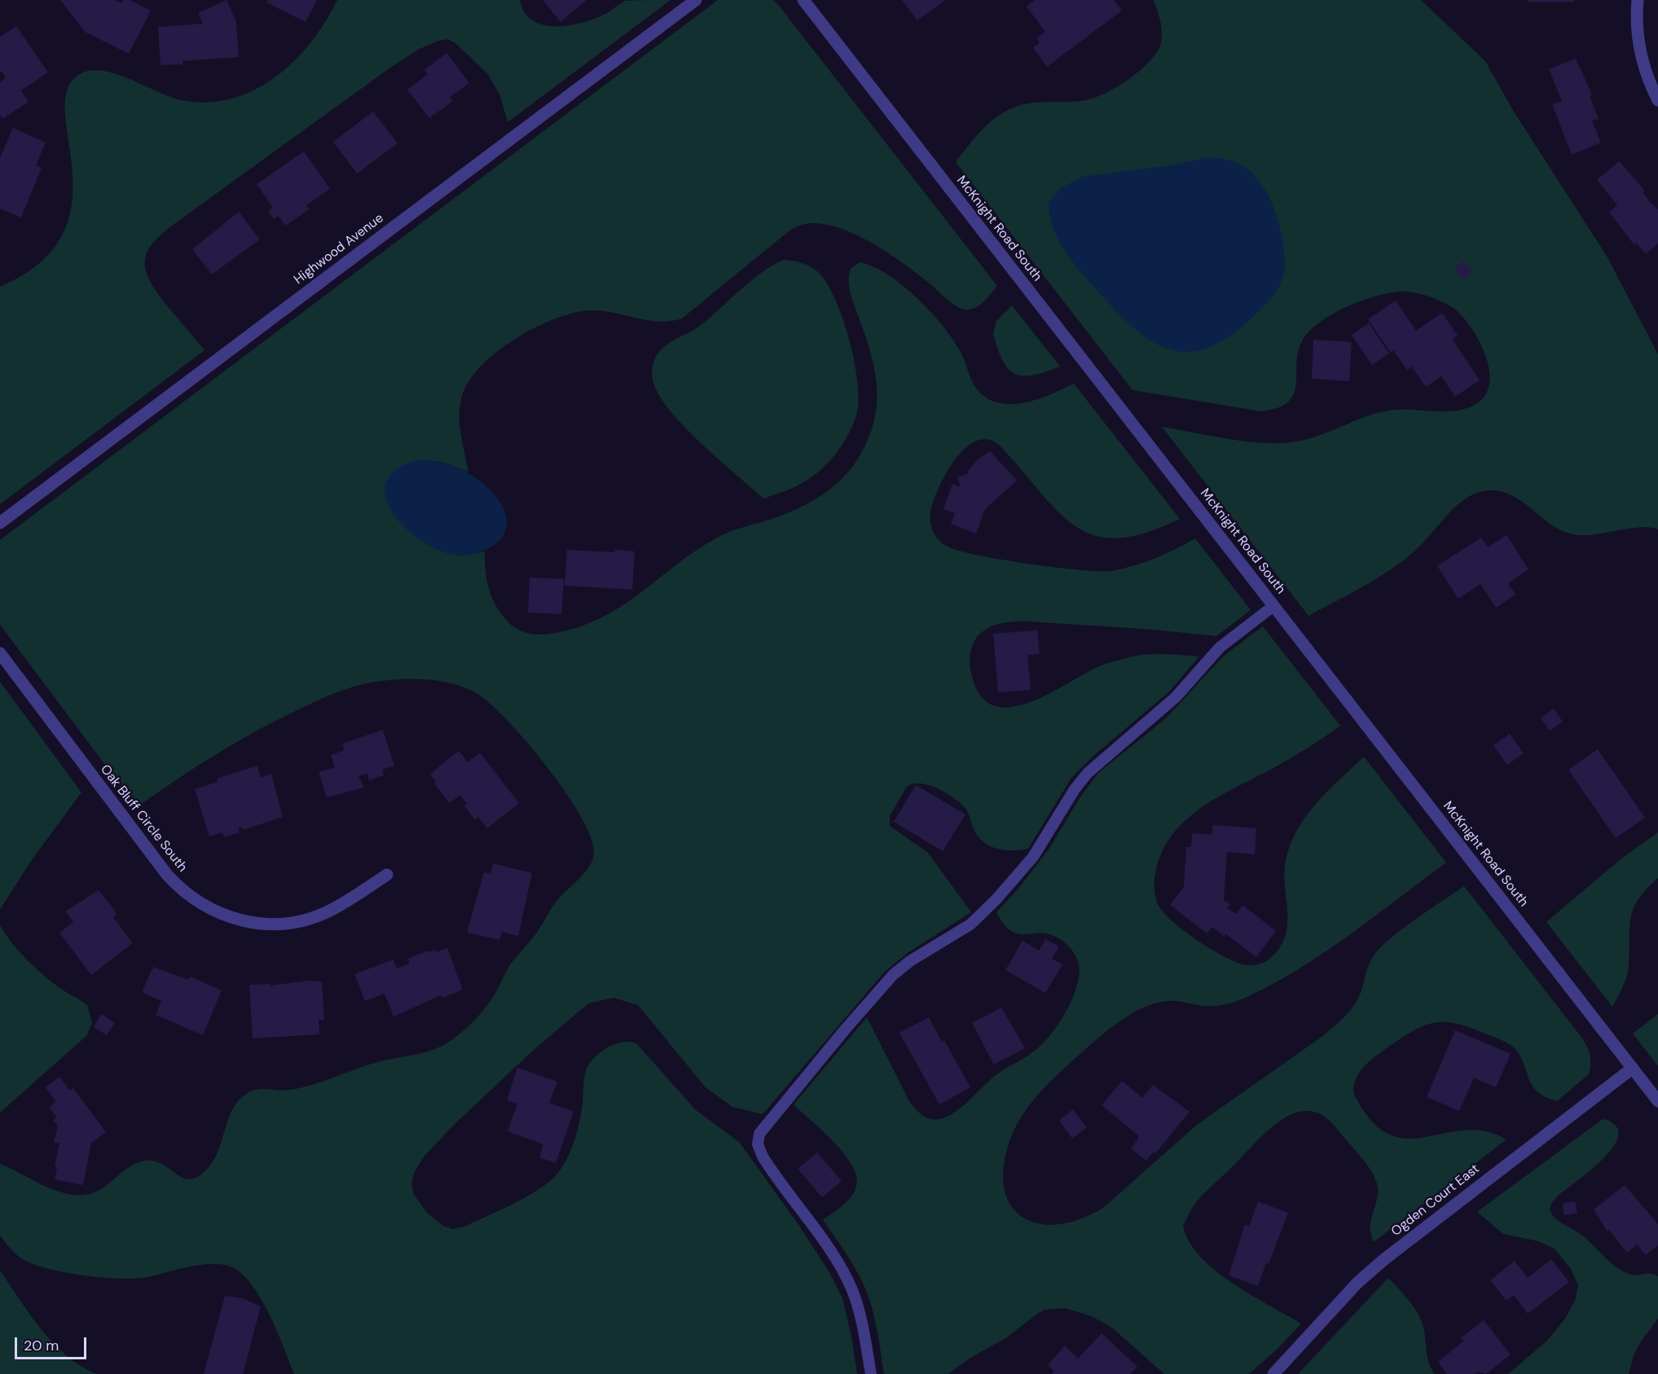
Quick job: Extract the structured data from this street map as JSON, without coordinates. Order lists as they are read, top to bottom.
{
  "streets": {
    "street": [
      "McKnight Road South",
      "Highwood Avenue",
      "Oak Bluff Circle South",
      "Ogden Court East"
    ]
  },
  "crossings": [
    ["McKnight Road South", "Ogden Court East"]
  ],
  "scale_bar": "20 m"
}
